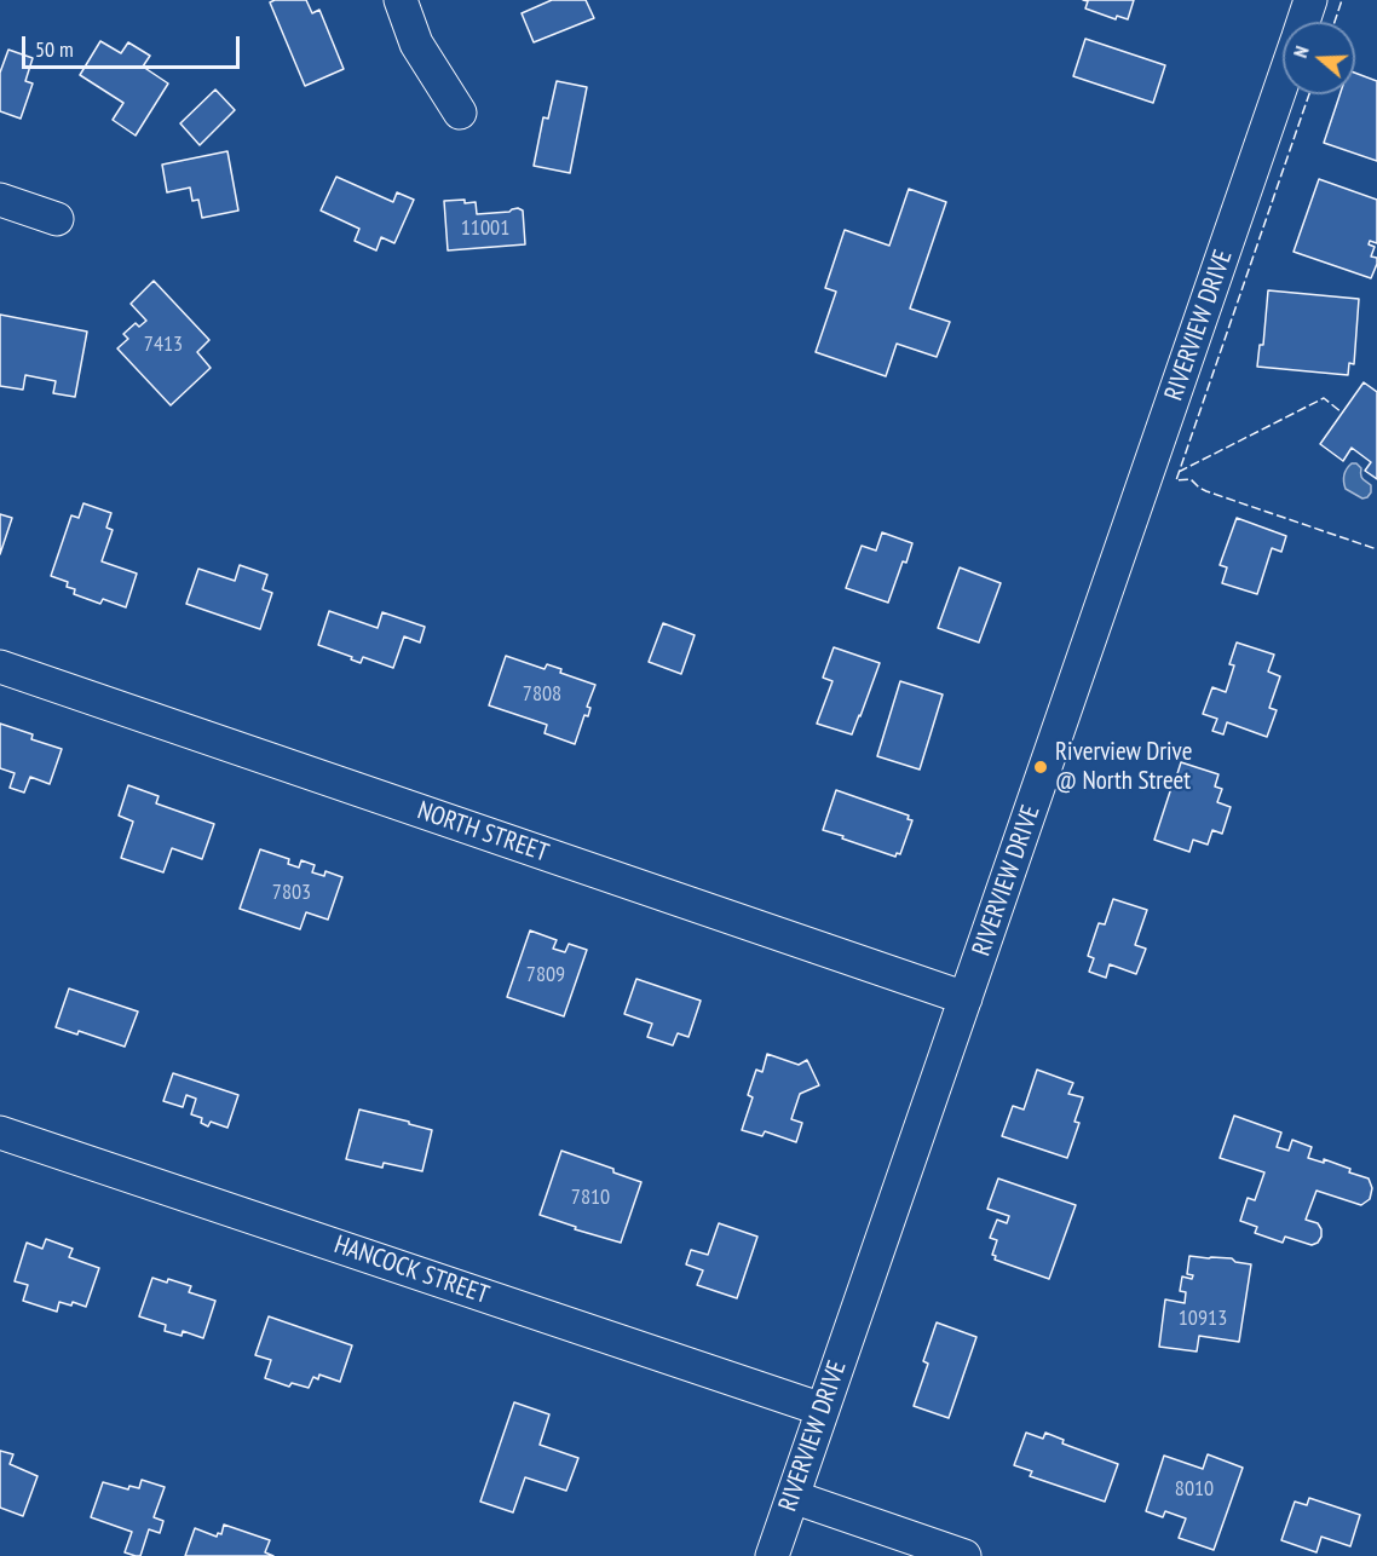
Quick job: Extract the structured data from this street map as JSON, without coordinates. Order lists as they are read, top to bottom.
{
  "streets": {
    "street": ["RIVERVIEW DRIVE", "NORTH STREET", "HANCOCK STREET"]
  },
  "crossings": [
    ["RIVERVIEW DRIVE", "NORTH STREET"],
    ["RIVERVIEW DRIVE", "HANCOCK STREET"]
  ],
  "places": ["Riverview Drive @ North Street"],
  "house_numbers": [
    "11001",
    "7413",
    "7808",
    "7803",
    "7809",
    "7810",
    "10913",
    "8010"
  ],
  "scale_bar": "50 m",
  "north": "left"
}
